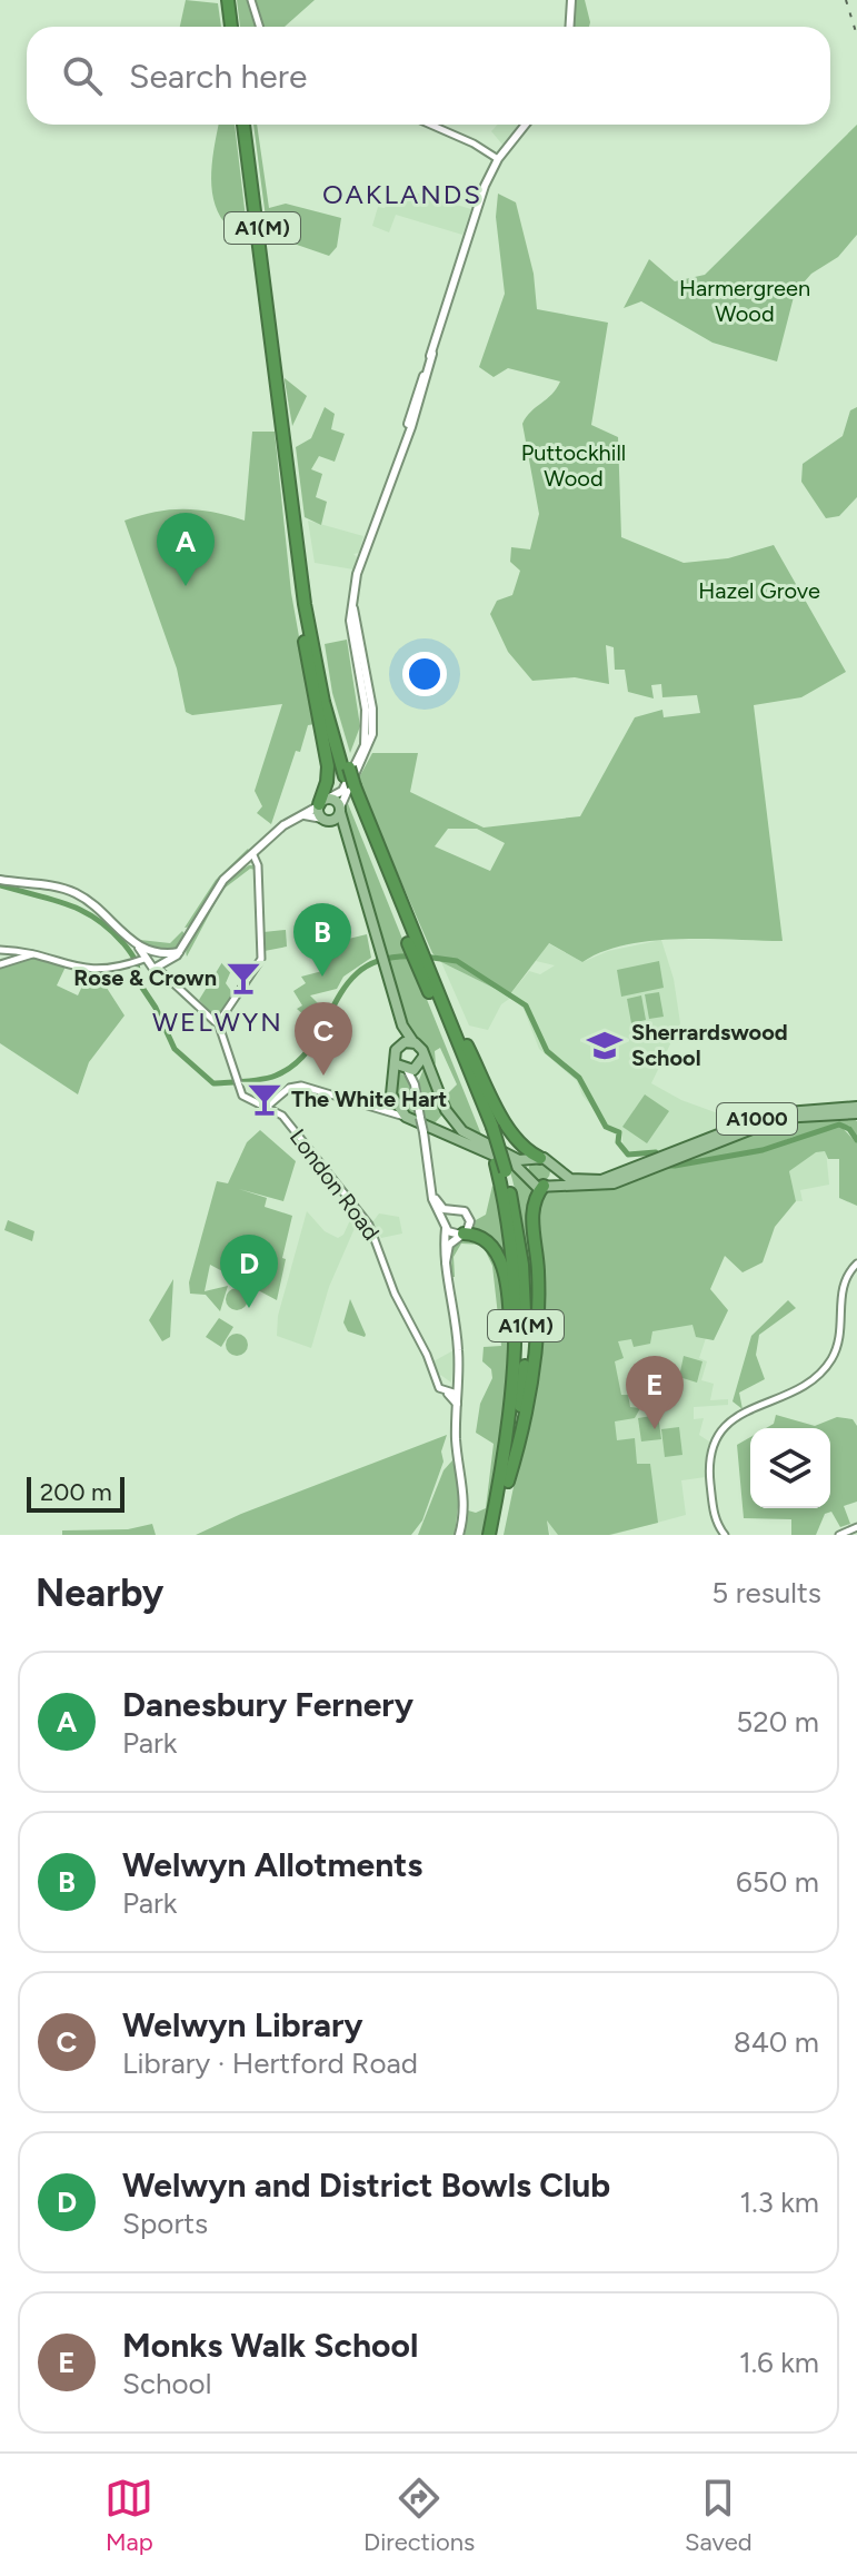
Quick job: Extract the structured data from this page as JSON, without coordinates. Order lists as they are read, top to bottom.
{
  "streets": {
    "highway": ["A1(M)"],
    "main road": ["A1000"],
    "street": ["London Road"]
  },
  "crossings": [
    ["A1(M)", "A1000"]
  ],
  "districts": ["OAKLANDS", "WELWYN"],
  "parks": ["Harmergreen Wood", "Puttockhill Wood", "Hazel Grove"],
  "places": {
    "bar": ["Rose & Crown", "The White Hart"],
    "school or university": ["Sherrardswood School"]
  },
  "scale_bar": "200 m",
  "page": {
    "search": "Search here",
    "pins": [
      "A",
      "B",
      "C",
      "D",
      "E"
    ],
    "scale": "200 m",
    "heading": ["Nearby", "5 results"],
    "list": [
      {
        "mark": "A",
        "name": "Danesbury Fernery",
        "note": "Park",
        "value": "520 m"
      },
      {
        "mark": "B",
        "name": "Welwyn Allotments",
        "note": "Park",
        "value": "650 m"
      },
      {
        "mark": "C",
        "name": "Welwyn Library",
        "note": "Library · Hertford Road",
        "value": "840 m"
      },
      {
        "mark": "D",
        "name": "Welwyn and District Bowls Club",
        "note": "Sports",
        "value": "1.3 km"
      },
      {
        "mark": "E",
        "name": "Monks Walk School",
        "note": "School",
        "value": "1.6 km"
      }
    ],
    "nav": ["Map", "Directions", "Saved"]
  }
}
